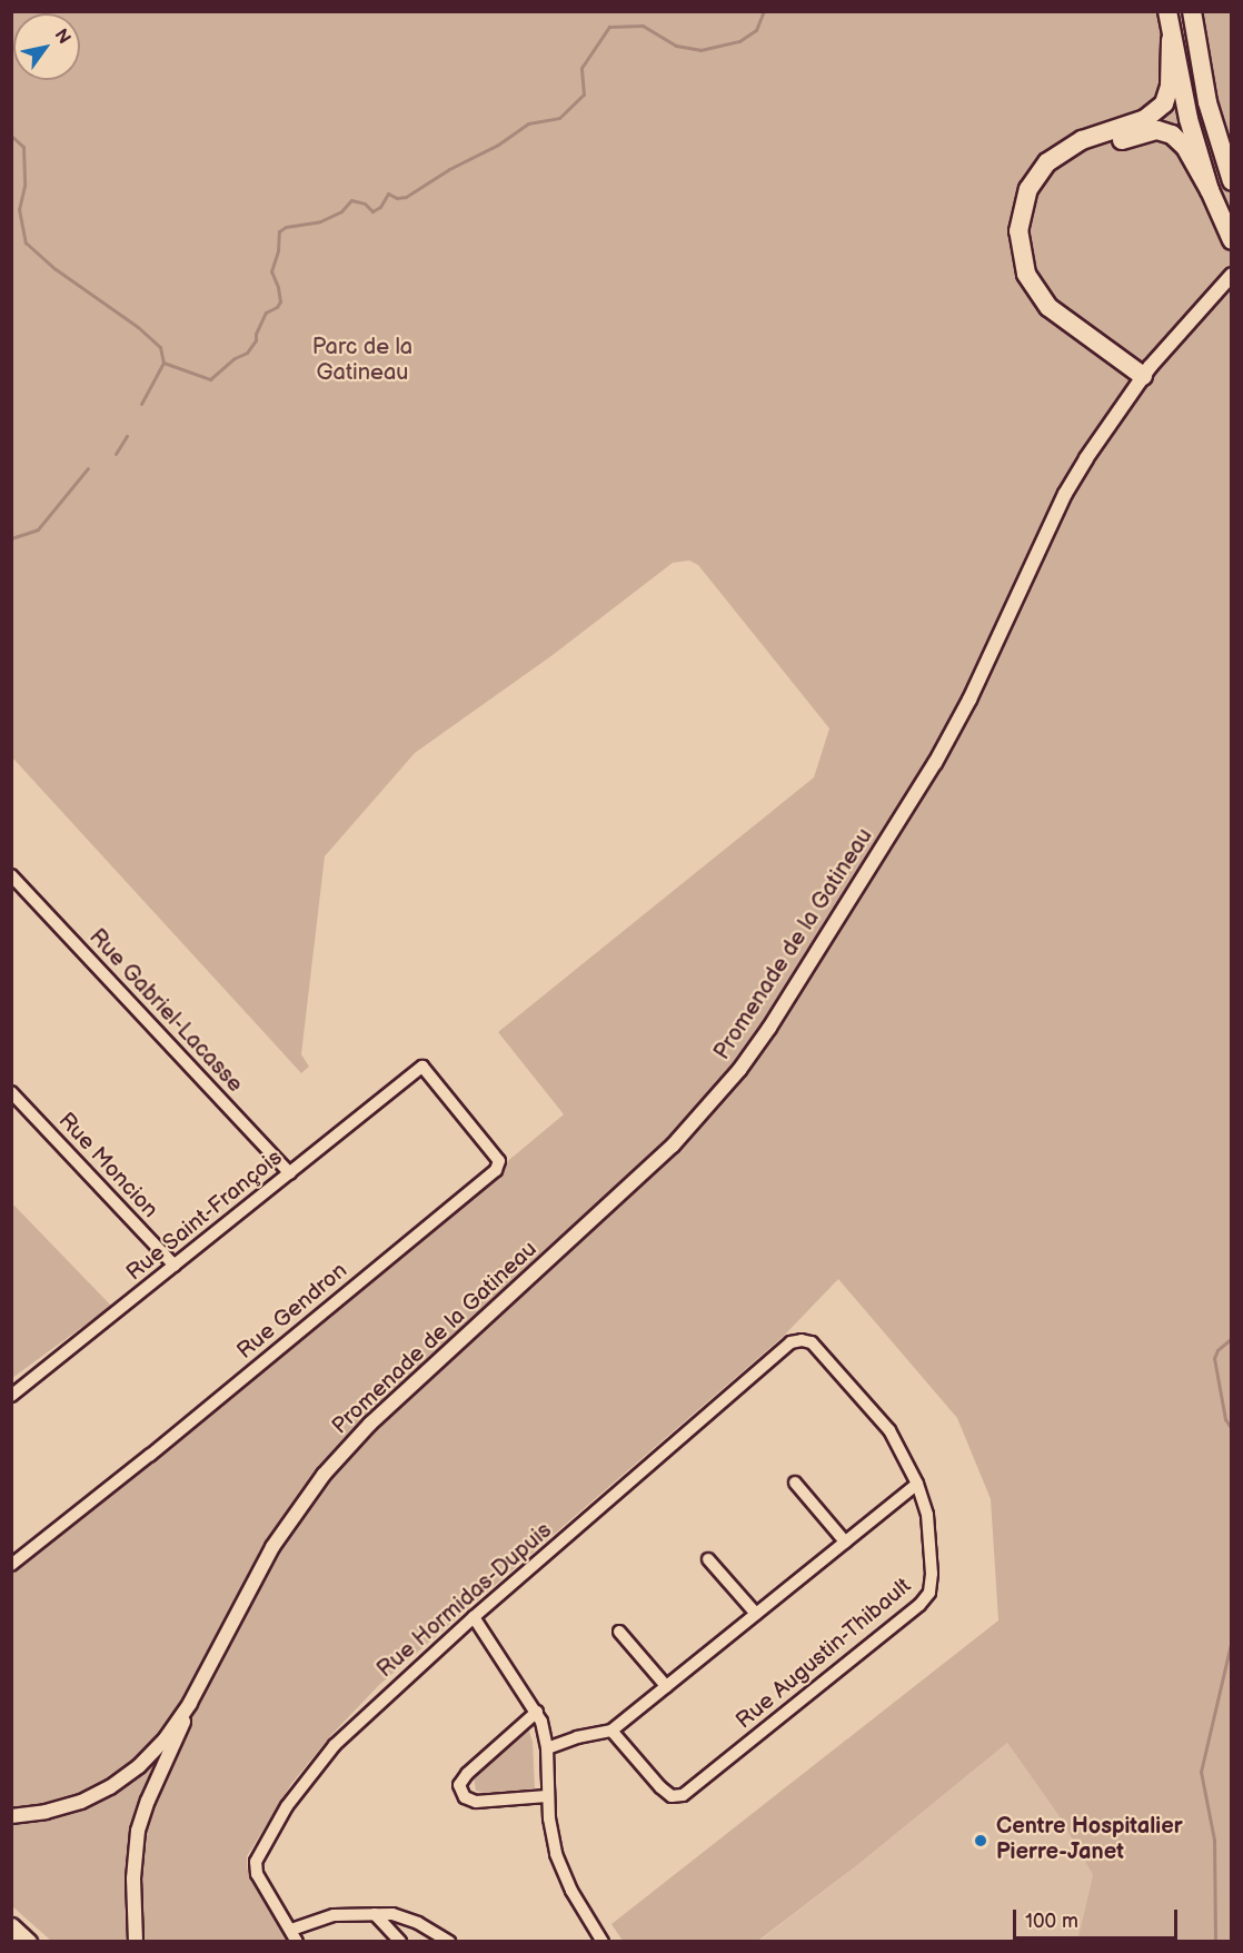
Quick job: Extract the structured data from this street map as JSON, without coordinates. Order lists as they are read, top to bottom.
{
  "streets": {
    "street": [
      "Promenade de la Gatineau",
      "Rue Gabriel-Lacasse",
      "Rue Moncion",
      "Rue Saint-François",
      "Rue Gendron",
      "Rue Hormidas-Dupuis",
      "Rue Augustin-Thibault"
    ]
  },
  "crossings": [
    ["Rue Gabriel-Lacasse", "Rue Saint-François"],
    ["Rue Moncion", "Rue Saint-François"],
    ["Rue Saint-François", "Rue Gendron"],
    ["Rue Hormidas-Dupuis", "Rue Augustin-Thibault"]
  ],
  "parks": ["Parc de la Gatineau"],
  "places": ["Centre Hospitalier Pierre-Janet"],
  "scale_bar": "100 m",
  "north": "top right"
}
